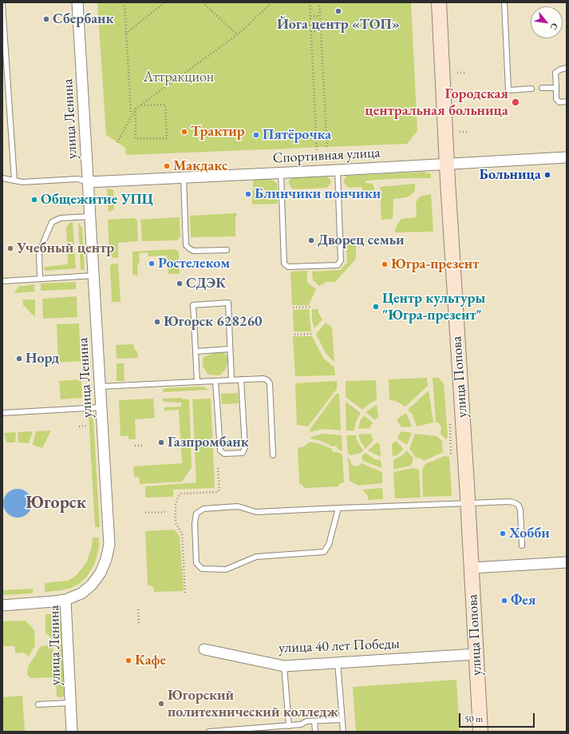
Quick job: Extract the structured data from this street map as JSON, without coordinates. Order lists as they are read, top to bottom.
{
  "streets": {
    "street": [
      "улица Ленина",
      "Спортивная улица",
      "улица Попова",
      "улица 40 лет Победы"
    ]
  },
  "crossings": [
    ["улица Ленина", "Спортивная улица"],
    ["Спортивная улица", "улица Попова"],
    ["улица Попова", "улица 40 лет Победы"]
  ],
  "districts": ["Югорск"],
  "parks": ["Аттракцион"],
  "places": [
    "Йога центр «ТОП»",
    "Сбербанк",
    "Городская центральная больница",
    "Трактир",
    "Пятёрочка",
    "Макдакс",
    "Больница",
    "Блинчики пончики",
    "Общежитие УПЦ",
    "Дворец семьи",
    "Учебный центр",
    "Ростелеком",
    "Югра-презент",
    "СДЭК",
    "Центр культуры \"Югра-презент\"",
    "Югорск 628260",
    "Норд",
    "Газпромбанк",
    "Хобби",
    "Фея",
    "Кафе",
    "Югорский политехнический колледж"
  ],
  "scale_bar": "50 m",
  "north": "bottom right"
}
